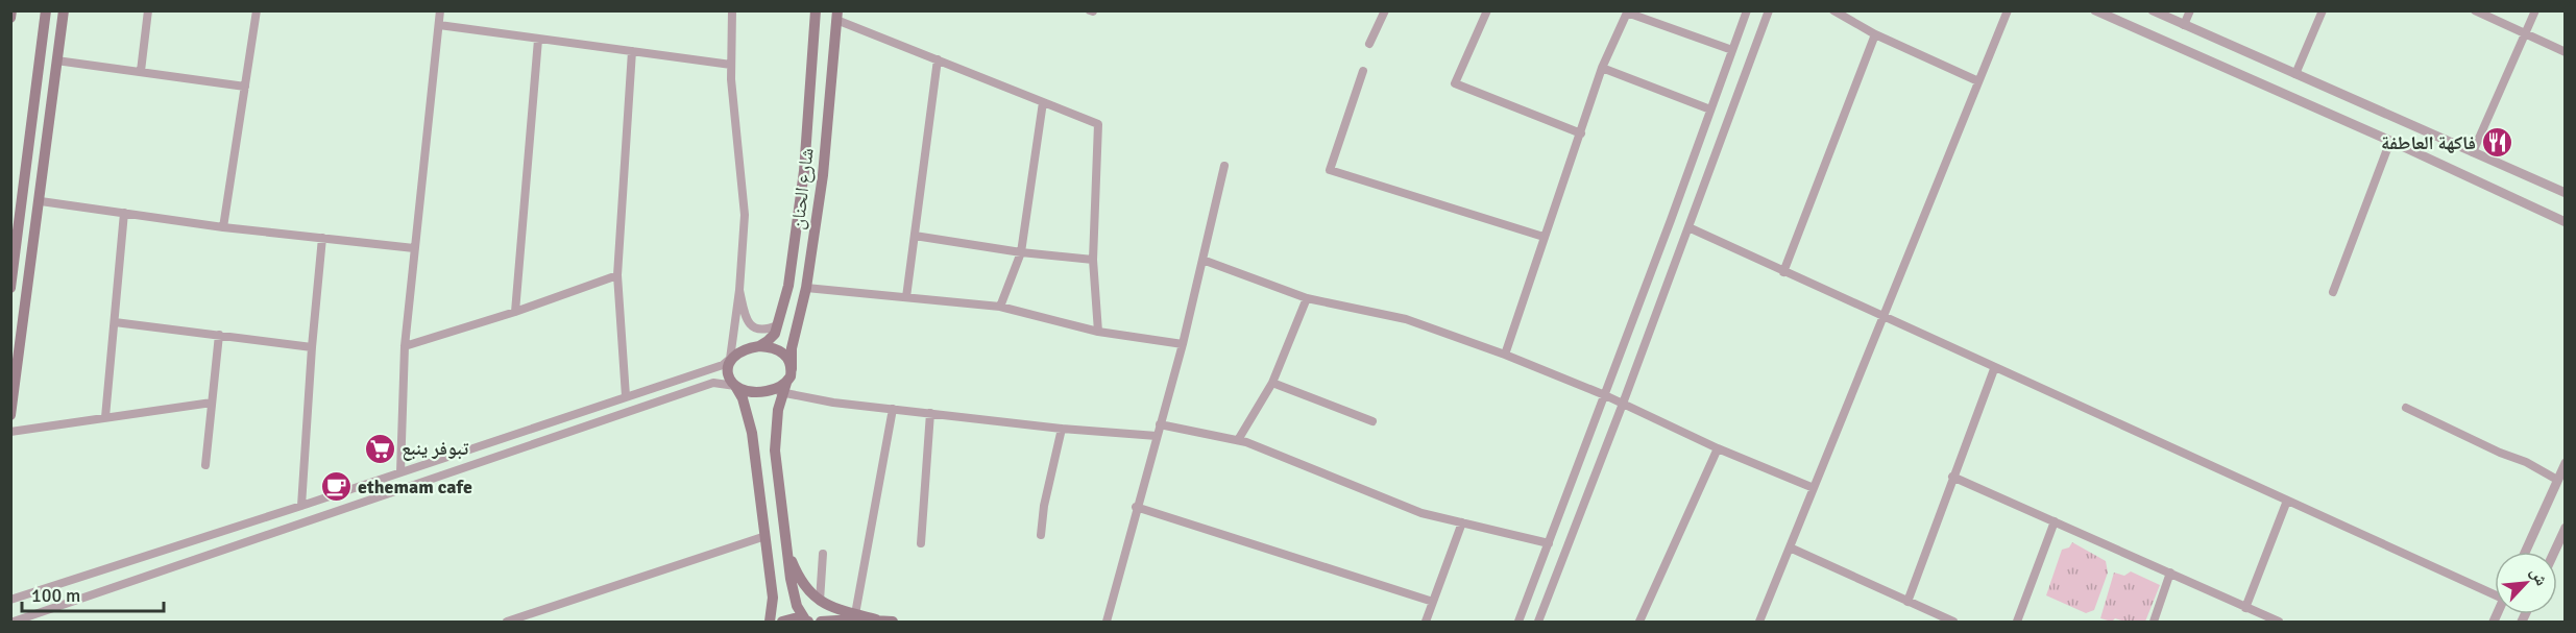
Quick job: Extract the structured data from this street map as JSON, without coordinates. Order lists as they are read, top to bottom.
{
  "streets": {
    "main road": ["شارع الحنان"]
  },
  "places": {
    "restaurant": ["فاكهة العاطفة"],
    "supermarket": ["تبوفر ينبع"],
    "cafe": ["ethemam cafe"]
  },
  "scale_bar": "100 m",
  "north": "top right"
}
